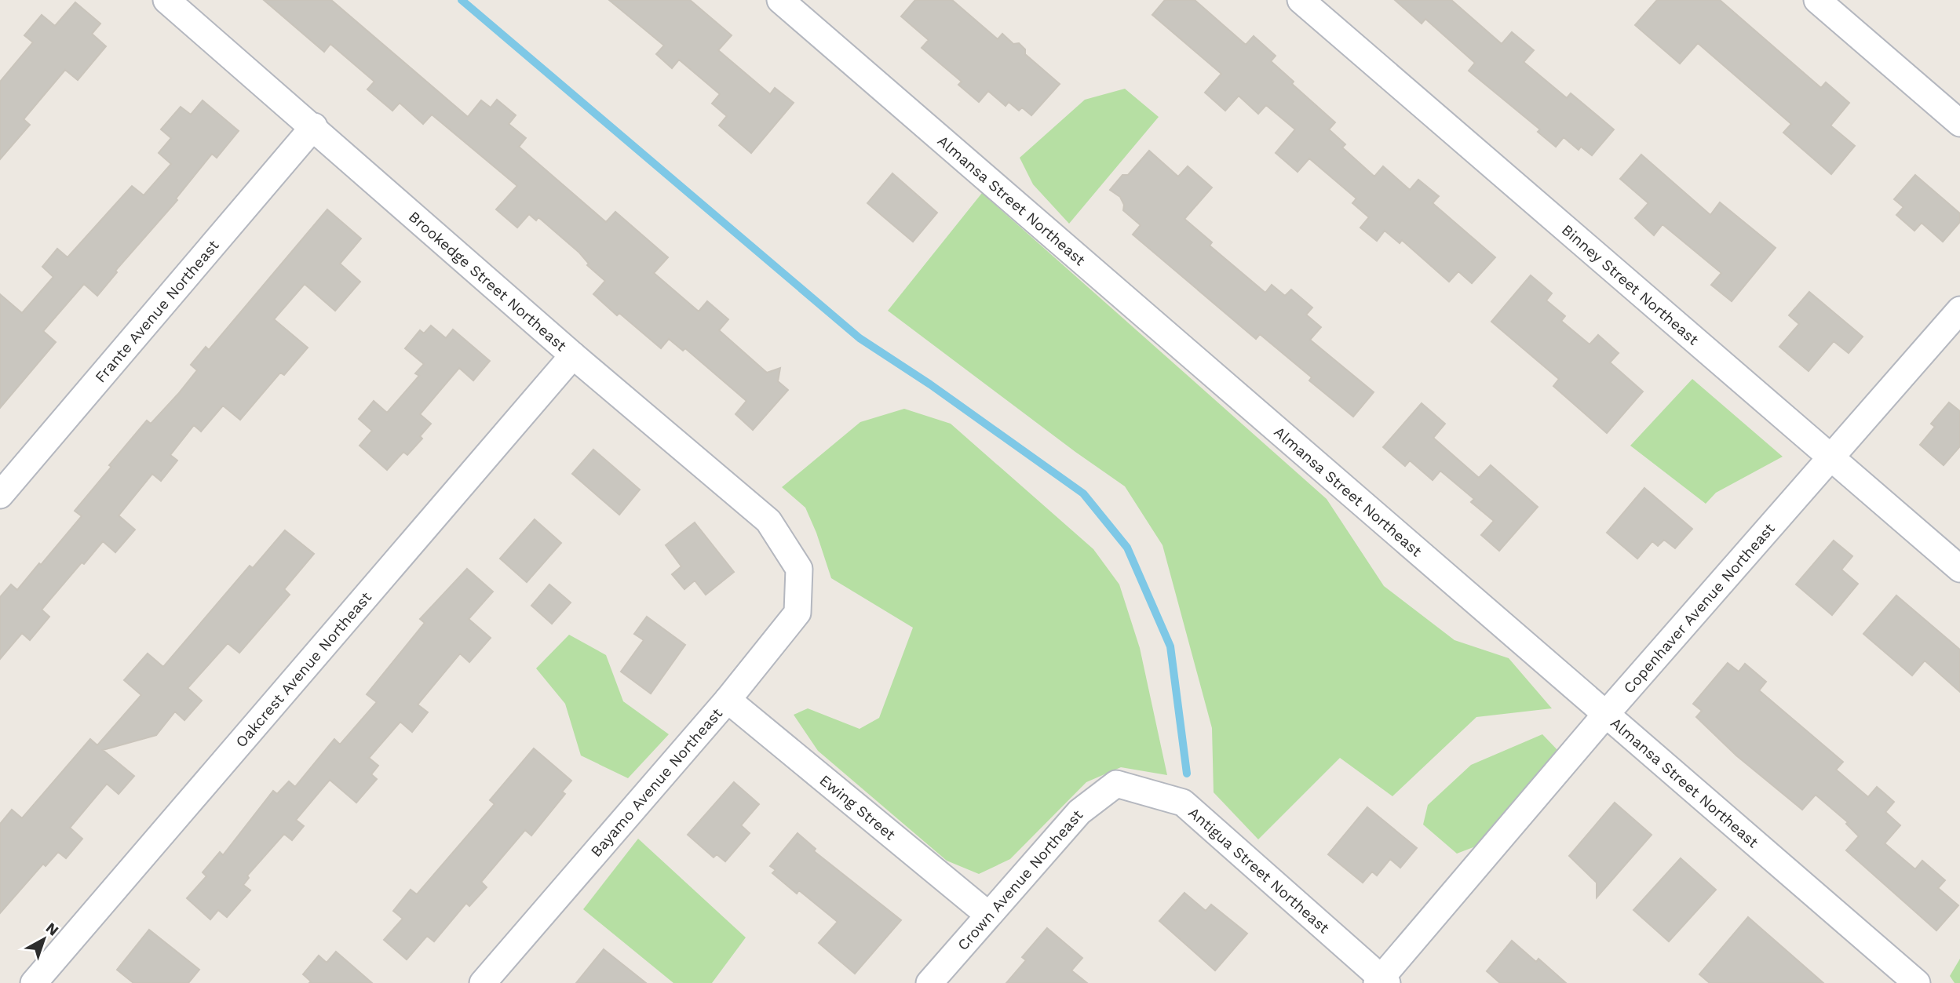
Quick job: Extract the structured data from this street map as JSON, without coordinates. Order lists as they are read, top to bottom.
{
  "streets": {
    "street": [
      "Almansa Street Northeast",
      "Brookedge Street Northeast",
      "Binney Street Northeast",
      "Frante Avenue Northeast",
      "Copenhaver Avenue Northeast",
      "Oakcrest Avenue Northeast",
      "Bayamo Avenue Northeast",
      "Ewing Street",
      "Antigua Street Northeast",
      "Crown Avenue Northeast"
    ]
  },
  "crossings": [
    ["Almansa Street Northeast", "Copenhaver Avenue Northeast"],
    ["Brookedge Street Northeast", "Frante Avenue Northeast"],
    ["Brookedge Street Northeast", "Oakcrest Avenue Northeast"],
    ["Brookedge Street Northeast", "Bayamo Avenue Northeast"],
    ["Binney Street Northeast", "Copenhaver Avenue Northeast"],
    ["Copenhaver Avenue Northeast", "Antigua Street Northeast"],
    ["Bayamo Avenue Northeast", "Ewing Street"],
    ["Ewing Street", "Crown Avenue Northeast"],
    ["Antigua Street Northeast", "Crown Avenue Northeast"]
  ],
  "north": "top right"
}
